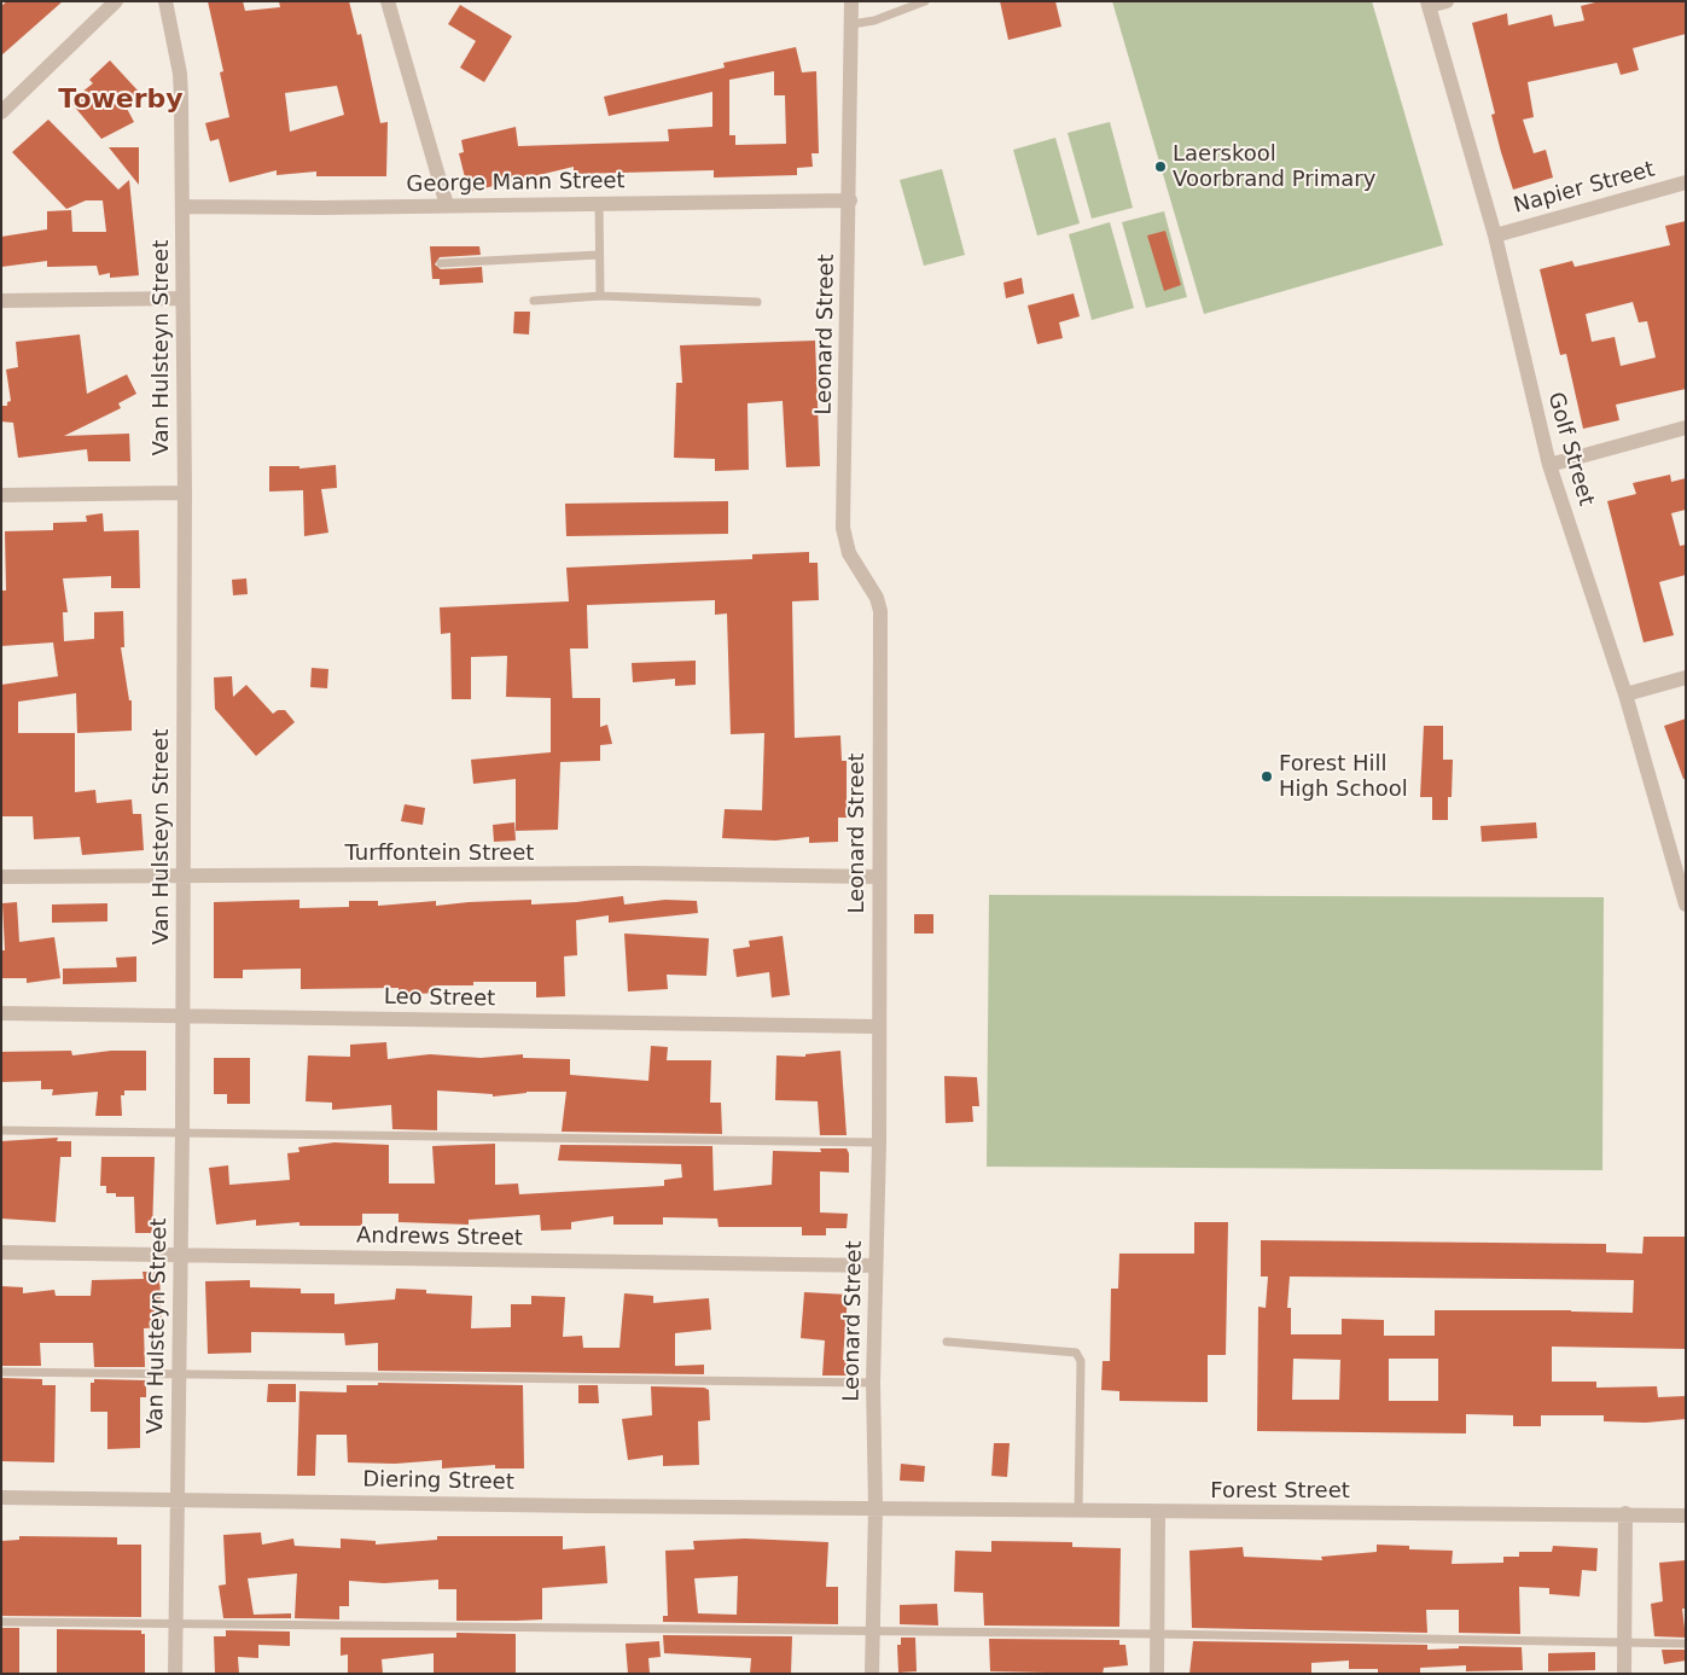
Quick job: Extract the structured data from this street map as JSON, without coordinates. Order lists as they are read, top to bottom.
{
  "streets": {
    "street": [
      "George Mann Street",
      "Napier Street",
      "Leonard Street",
      "Van Hulsteyn Street",
      "Golf Street",
      "Turffontein Street",
      "Leo Street",
      "Andrews Street",
      "Diering Street",
      "Forest Street"
    ]
  },
  "crossings": [
    ["George Mann Street", "Leonard Street"],
    ["George Mann Street", "Van Hulsteyn Street"],
    ["Napier Street", "Golf Street"],
    ["Leonard Street", "Turffontein Street"],
    ["Leonard Street", "Leo Street"],
    ["Leonard Street", "Andrews Street"],
    ["Leonard Street", "Diering Street"],
    ["Leonard Street", "Forest Street"],
    ["Van Hulsteyn Street", "Turffontein Street"],
    ["Van Hulsteyn Street", "Leo Street"],
    ["Van Hulsteyn Street", "Andrews Street"],
    ["Van Hulsteyn Street", "Diering Street"],
    ["Diering Street", "Forest Street"]
  ],
  "districts": ["Towerby"],
  "places": ["Laerskool Voorbrand Primary", "Forest Hill High School"]
}
